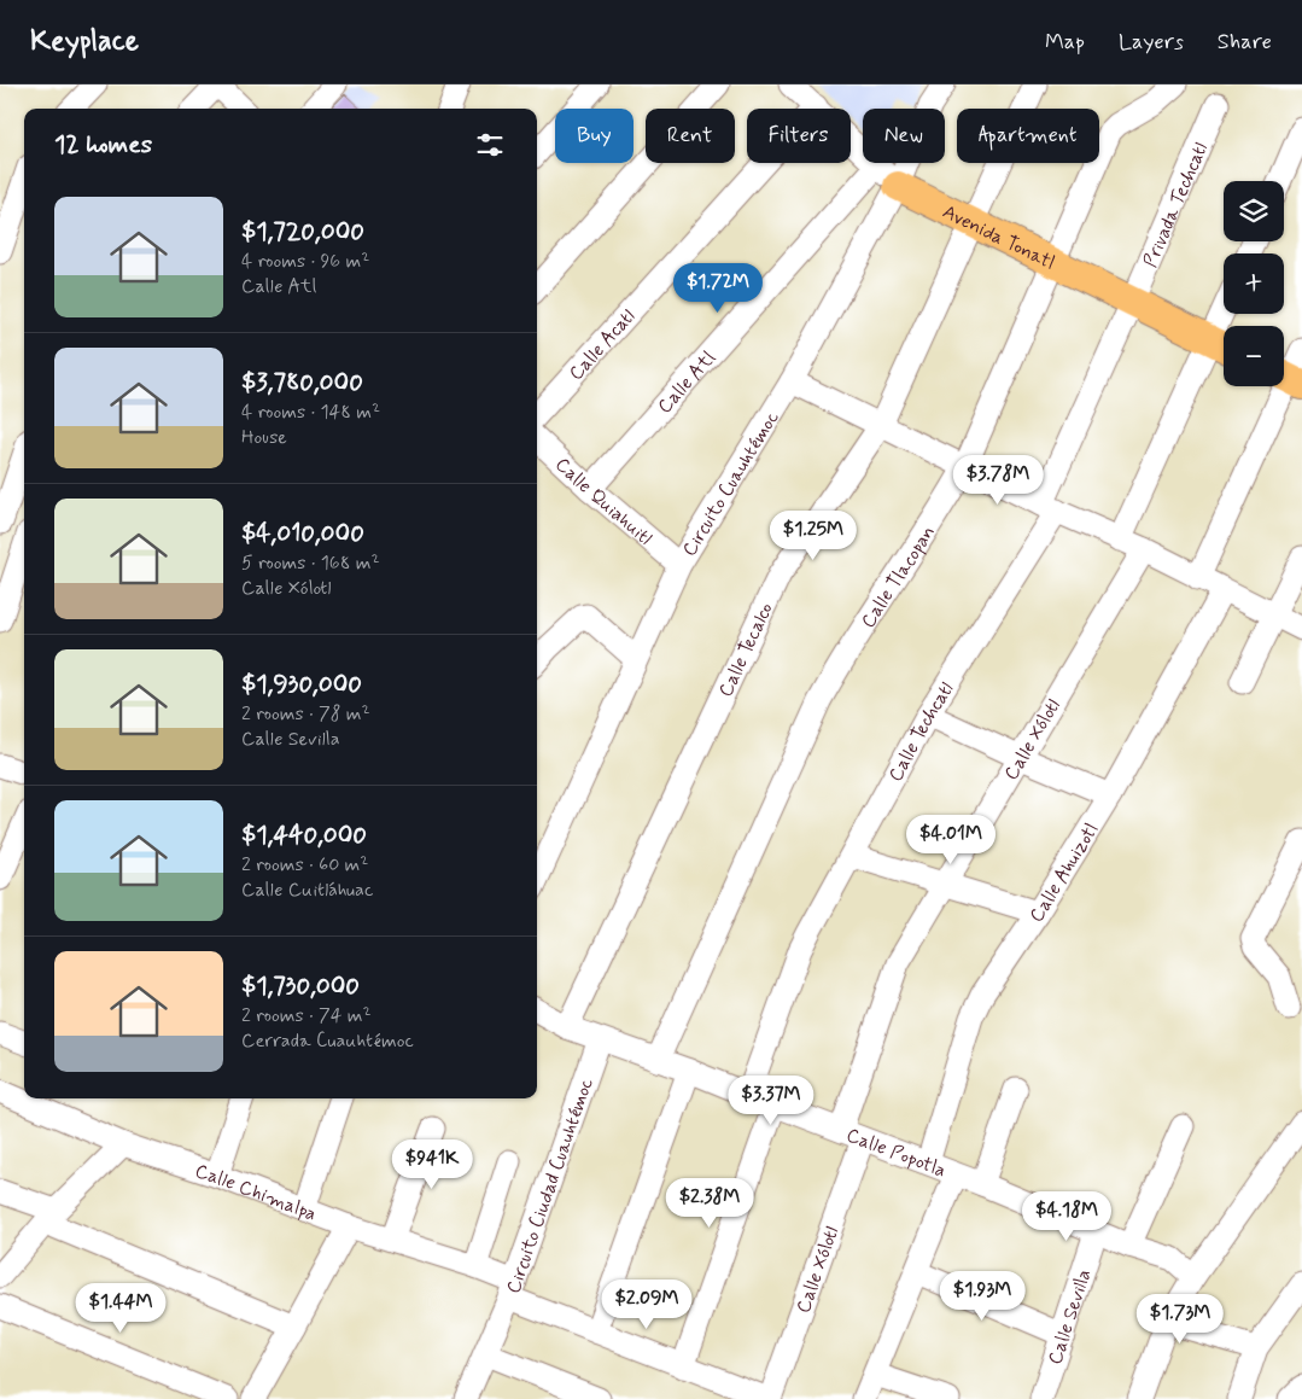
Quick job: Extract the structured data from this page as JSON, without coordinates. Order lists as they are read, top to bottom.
{
  "streets": {
    "main road": ["Avenida Tonatl"],
    "street": [
      "Privada Techcatl",
      "Calle Acatl",
      "Calle Atl",
      "Circuito Cuauhtémoc",
      "Calle Quiahuitl",
      "Calle Tlacopan",
      "Calle Tecalco",
      "Calle Techcatl",
      "Calle Xólotl",
      "Calle Ahuizotl",
      "Calle Popotla",
      "Circuito Ciudad Cuauhtémoc",
      "Calle Chimalpa",
      "Calle Sevilla"
    ]
  },
  "crossings": [
    ["Privada Techcatl", "Avenida Tonatl"],
    ["Privada Techcatl", "Calle Techcatl"],
    ["Avenida Tonatl", "Calle Acatl"],
    ["Avenida Tonatl", "Calle Atl"],
    ["Avenida Tonatl", "Circuito Cuauhtémoc"],
    ["Avenida Tonatl", "Calle Tlacopan"],
    ["Avenida Tonatl", "Calle Tecalco"],
    ["Avenida Tonatl", "Calle Techcatl"],
    ["Calle Atl", "Calle Quiahuitl"],
    ["Circuito Cuauhtémoc", "Calle Quiahuitl"],
    ["Calle Tlacopan", "Calle Popotla"],
    ["Calle Techcatl", "Calle Popotla"],
    ["Calle Xólotl", "Calle Popotla"],
    ["Calle Xólotl", "Calle Chimalpa"],
    ["Calle Ahuizotl", "Calle Popotla"],
    ["Calle Popotla", "Circuito Ciudad Cuauhtémoc"],
    ["Calle Popotla", "Calle Sevilla"],
    ["Circuito Ciudad Cuauhtémoc", "Calle Chimalpa"]
  ],
  "page": {
    "header": "Keyplace",
    "nav": ["Map", "Layers", "Share"],
    "chip": [
      "Buy",
      "Rent",
      "Filters",
      "New",
      "Apartment"
    ],
    "heading": "12 homes",
    "map_buttons": ["+", "−"],
    "list": [
      {
        "name": "$1,720,000",
        "note": "4 rooms · 96 m² · Calle Atl"
      },
      {
        "name": "$3,780,000",
        "note": "4 rooms · 148 m² · House"
      },
      {
        "name": "$4,010,000",
        "note": "5 rooms · 168 m² · Calle Xólotl"
      },
      {
        "name": "$1,930,000",
        "note": "2 rooms · 78 m² · Calle Sevilla"
      },
      {
        "name": "$1,440,000",
        "note": "2 rooms · 60 m² · Calle Cuitláhuac"
      },
      {
        "name": "$1,730,000",
        "note": "2 rooms · 74 m² · Cerrada Cuauhtémoc"
      }
    ],
    "price": [
      "$1.72M",
      "$3.78M",
      "$1.25M",
      "$4.01M",
      "$3.37M",
      "$941K",
      "$2.38M",
      "$4.18M",
      "$1.93M",
      "$2.09M",
      "$1.44M",
      "$1.73M"
    ]
  }
}
